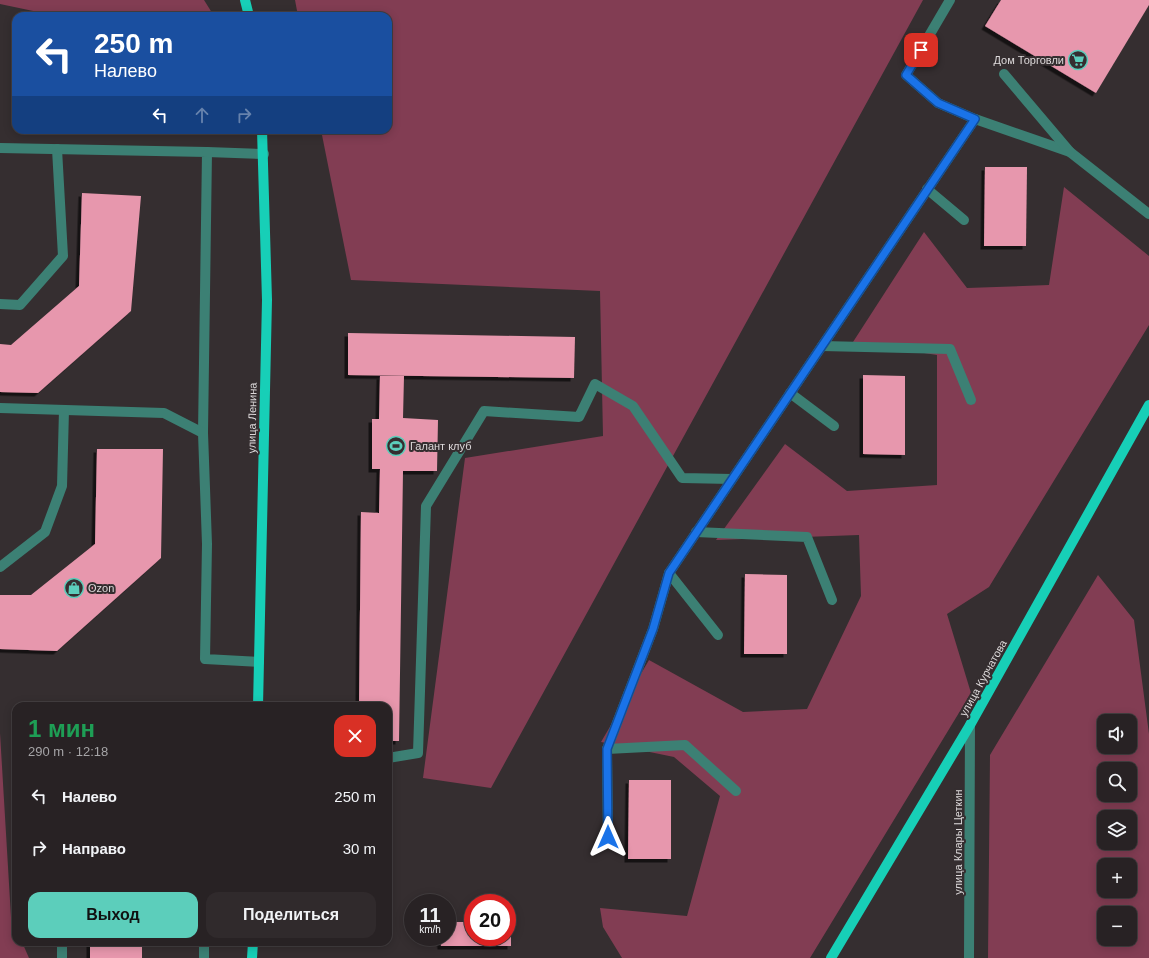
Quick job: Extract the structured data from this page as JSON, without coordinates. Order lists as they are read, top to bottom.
{
  "streets": {
    "main road": ["улица Ленина", "улица Курчатова"],
    "street": ["улица Клары Цеткин"]
  },
  "crossings": [
    ["улица Курчатова", "улица Клары Цеткин"]
  ],
  "places": {
    "supermarket": ["Дом Торговли"],
    "sports": ["Галант клуб"],
    "shop": ["Ozon"]
  },
  "page": {
    "turn": ["250 m", "Налево"],
    "heading": ["1 мин", "290 m · 12:18"],
    "map_buttons": ["+", "−"],
    "list": [
      {
        "name": "Налево",
        "value": "250 m"
      },
      {
        "name": "Направо",
        "value": "30 m"
      }
    ],
    "buttons": ["Выход", "Поделиться"],
    "speed": "11 km/h",
    "limit": "20"
  }
}
